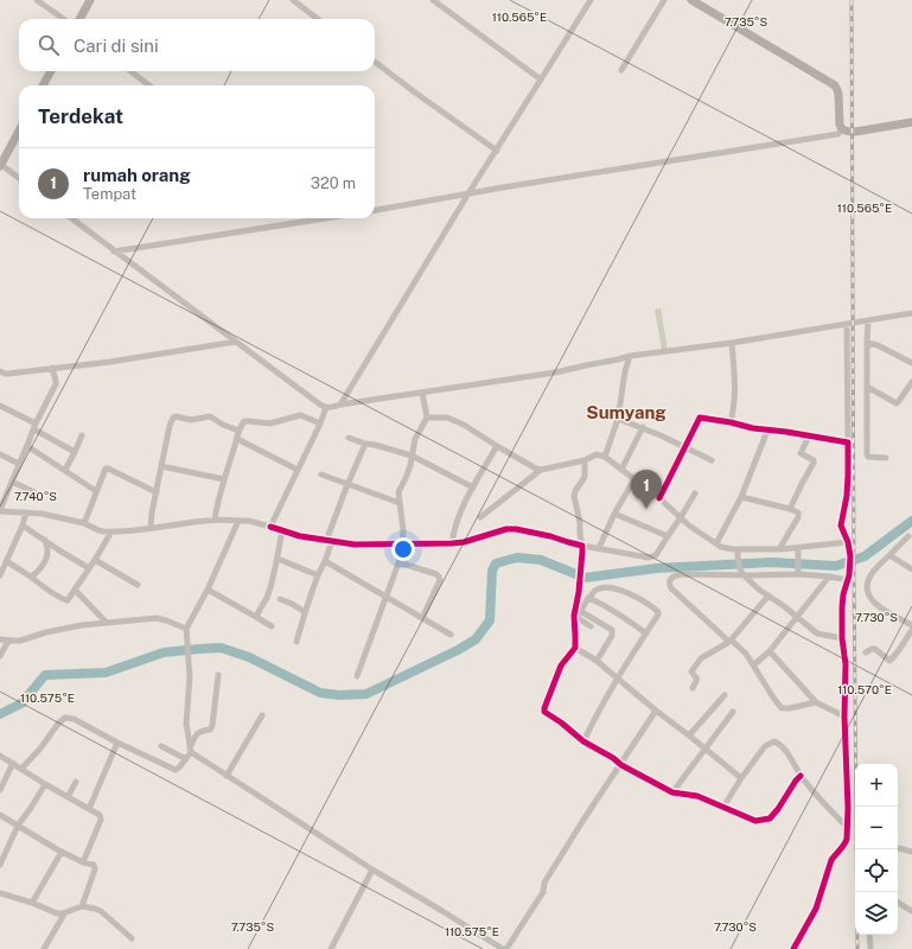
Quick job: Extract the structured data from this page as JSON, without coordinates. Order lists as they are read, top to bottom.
{
  "districts": ["Sumyang"],
  "page": {
    "search": "Cari di sini",
    "heading": "Terdekat",
    "list": [
      {
        "mark": "1",
        "name": "rumah orang",
        "note": "Tempat",
        "value": "320 m"
      }
    ],
    "pins": "1",
    "map_buttons": ["+", "−"]
  },
  "coordinates": [
    "110.565°E",
    "7.735°S",
    "7.740°S",
    "7.730°S",
    "110.570°E",
    "110.575°E"
  ]
}
